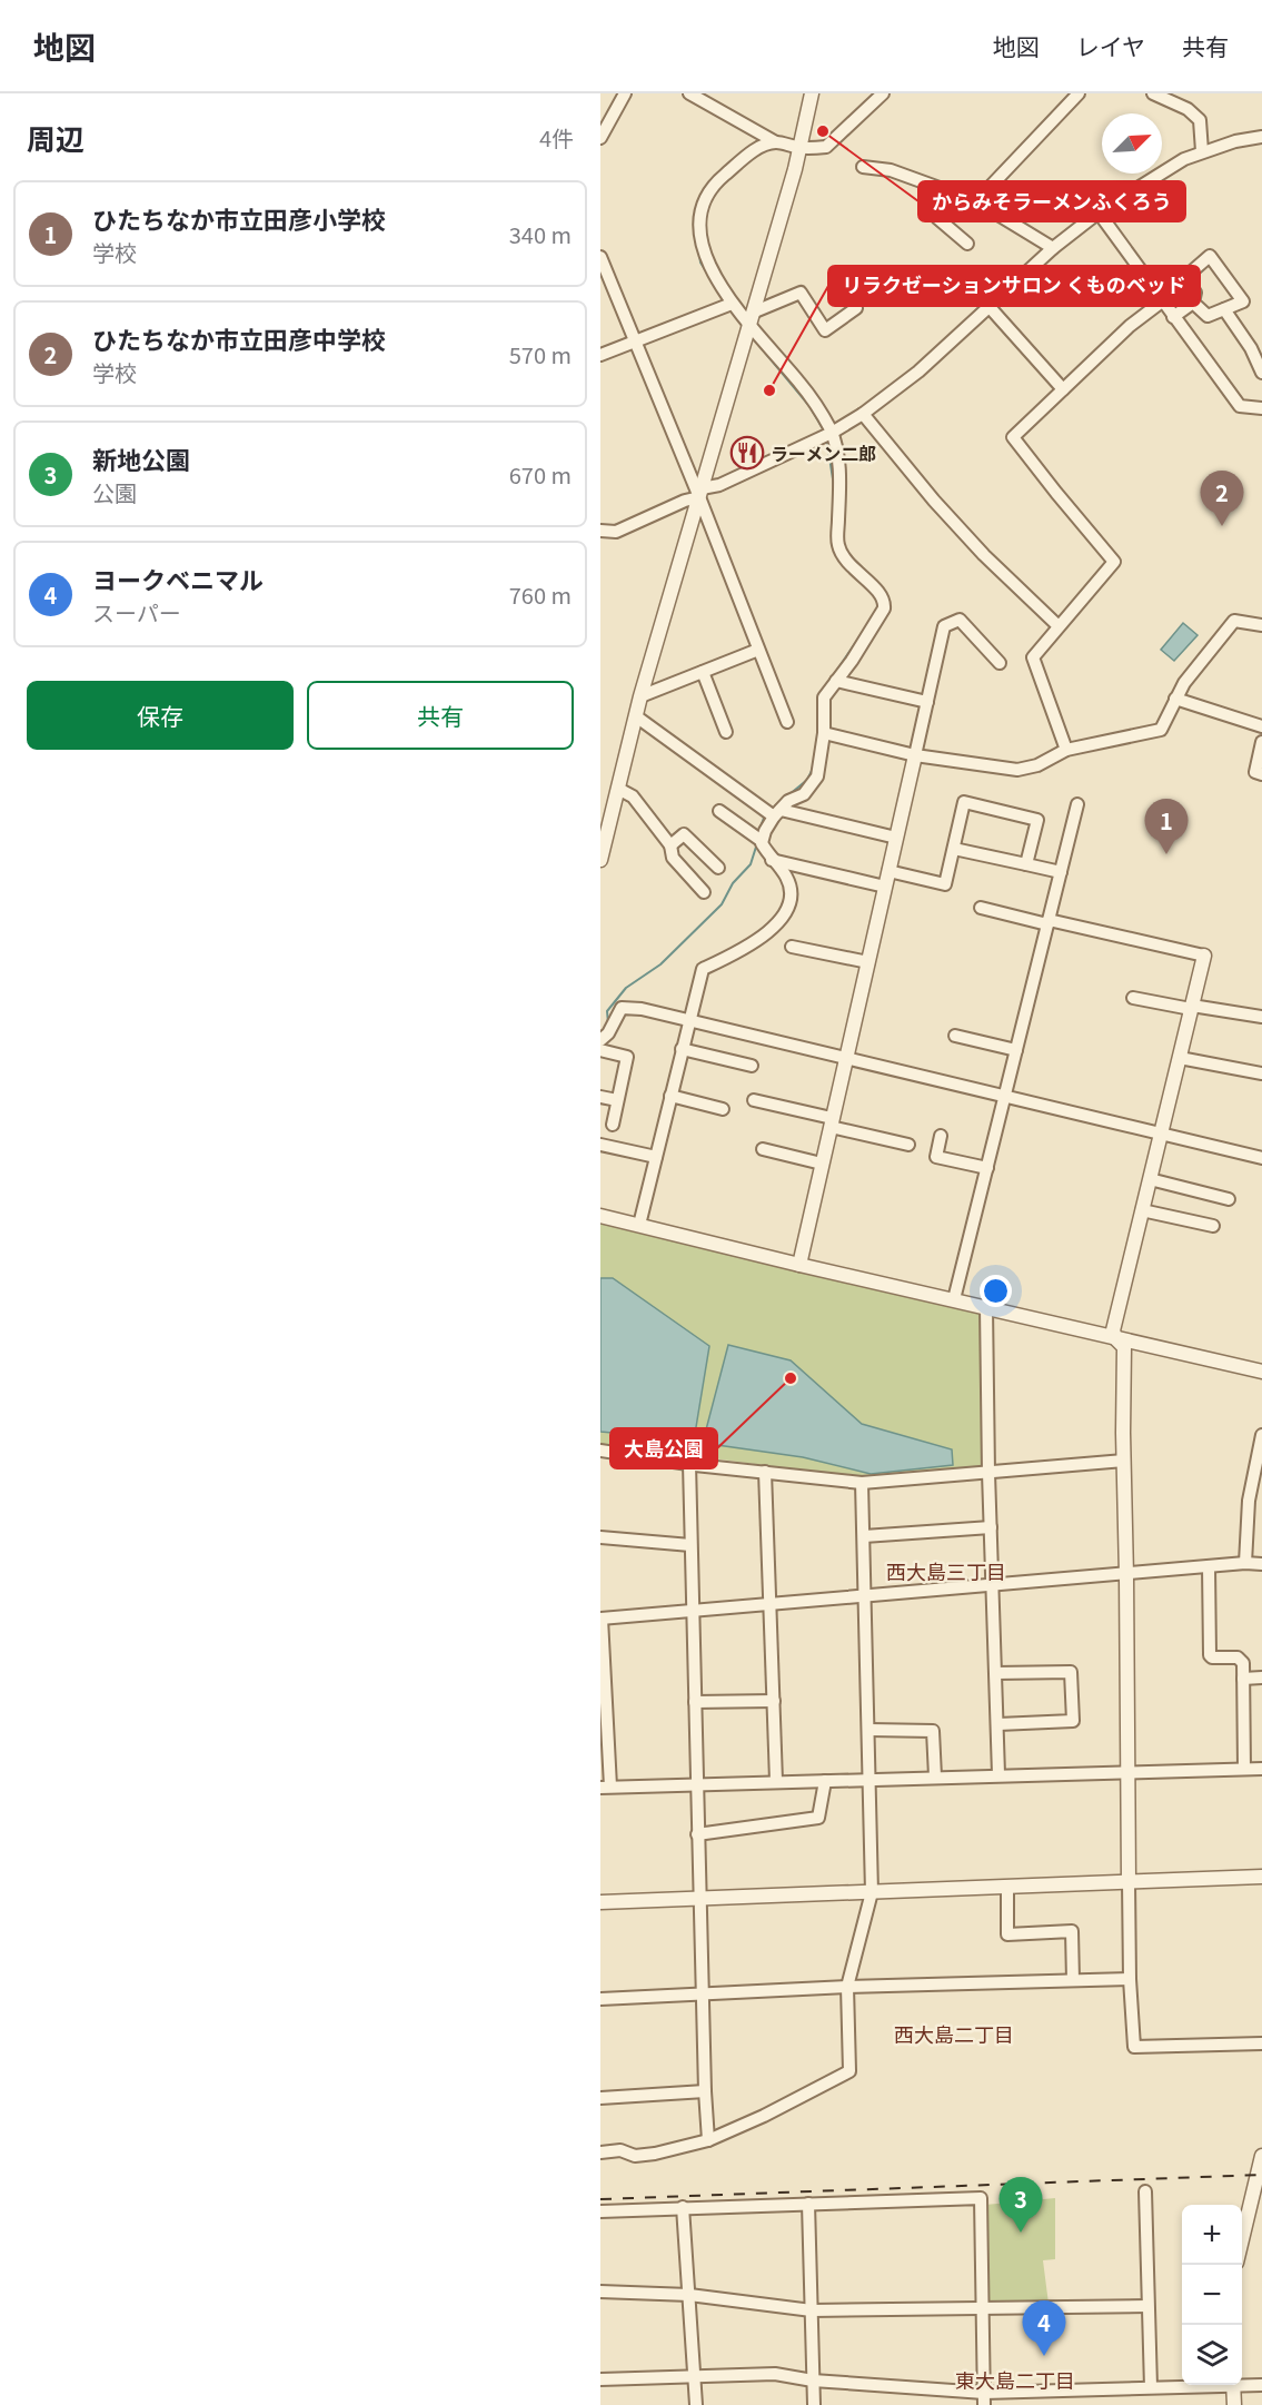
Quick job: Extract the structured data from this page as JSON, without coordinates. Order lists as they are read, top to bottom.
{
  "districts": ["西大島三丁目", "西大島二丁目", "東大島二丁目"],
  "places": {
    "other": ["からみそラーメンふくろう", "リラクゼーションサロン くものベッド", "大島公園"],
    "restaurant": ["ラーメン二郎"]
  },
  "north": "top right",
  "page": {
    "header": "地図",
    "nav": ["地図", "レイヤ", "共有"],
    "heading": ["周辺", "4件"],
    "list": [
      {
        "mark": "1",
        "name": "ひたちなか市立田彦小学校",
        "note": "学校",
        "value": "340 m"
      },
      {
        "mark": "2",
        "name": "ひたちなか市立田彦中学校",
        "note": "学校",
        "value": "570 m"
      },
      {
        "mark": "3",
        "name": "新地公園",
        "note": "公園",
        "value": "670 m"
      },
      {
        "mark": "4",
        "name": "ヨークベニマル",
        "note": "スーパー",
        "value": "760 m"
      }
    ],
    "pins": [
      "2",
      "1",
      "3",
      "4"
    ],
    "buttons": ["保存", "共有"],
    "map_buttons": ["+", "−"]
  }
}
